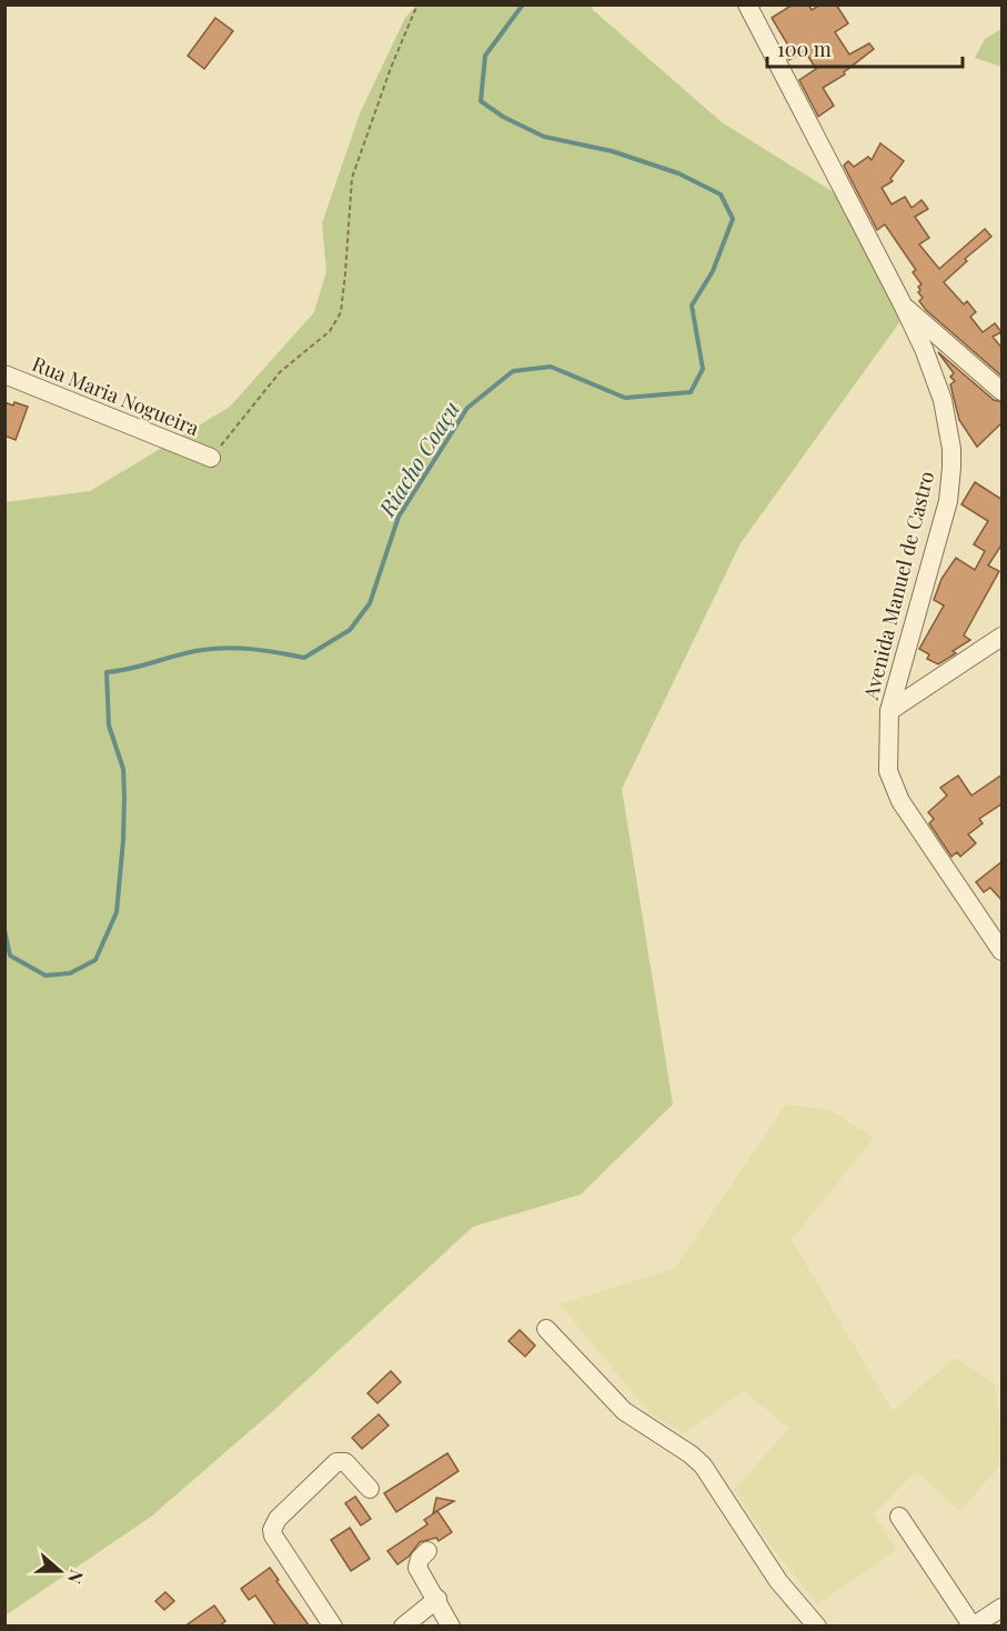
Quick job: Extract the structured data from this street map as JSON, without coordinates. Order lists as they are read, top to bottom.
{
  "streets": {
    "street": ["Rua Maria Nogueira", "Avenida Manuel de Castro"]
  },
  "water": ["Riacho Coaçu"],
  "scale_bar": "100 m",
  "north": "right"
}
